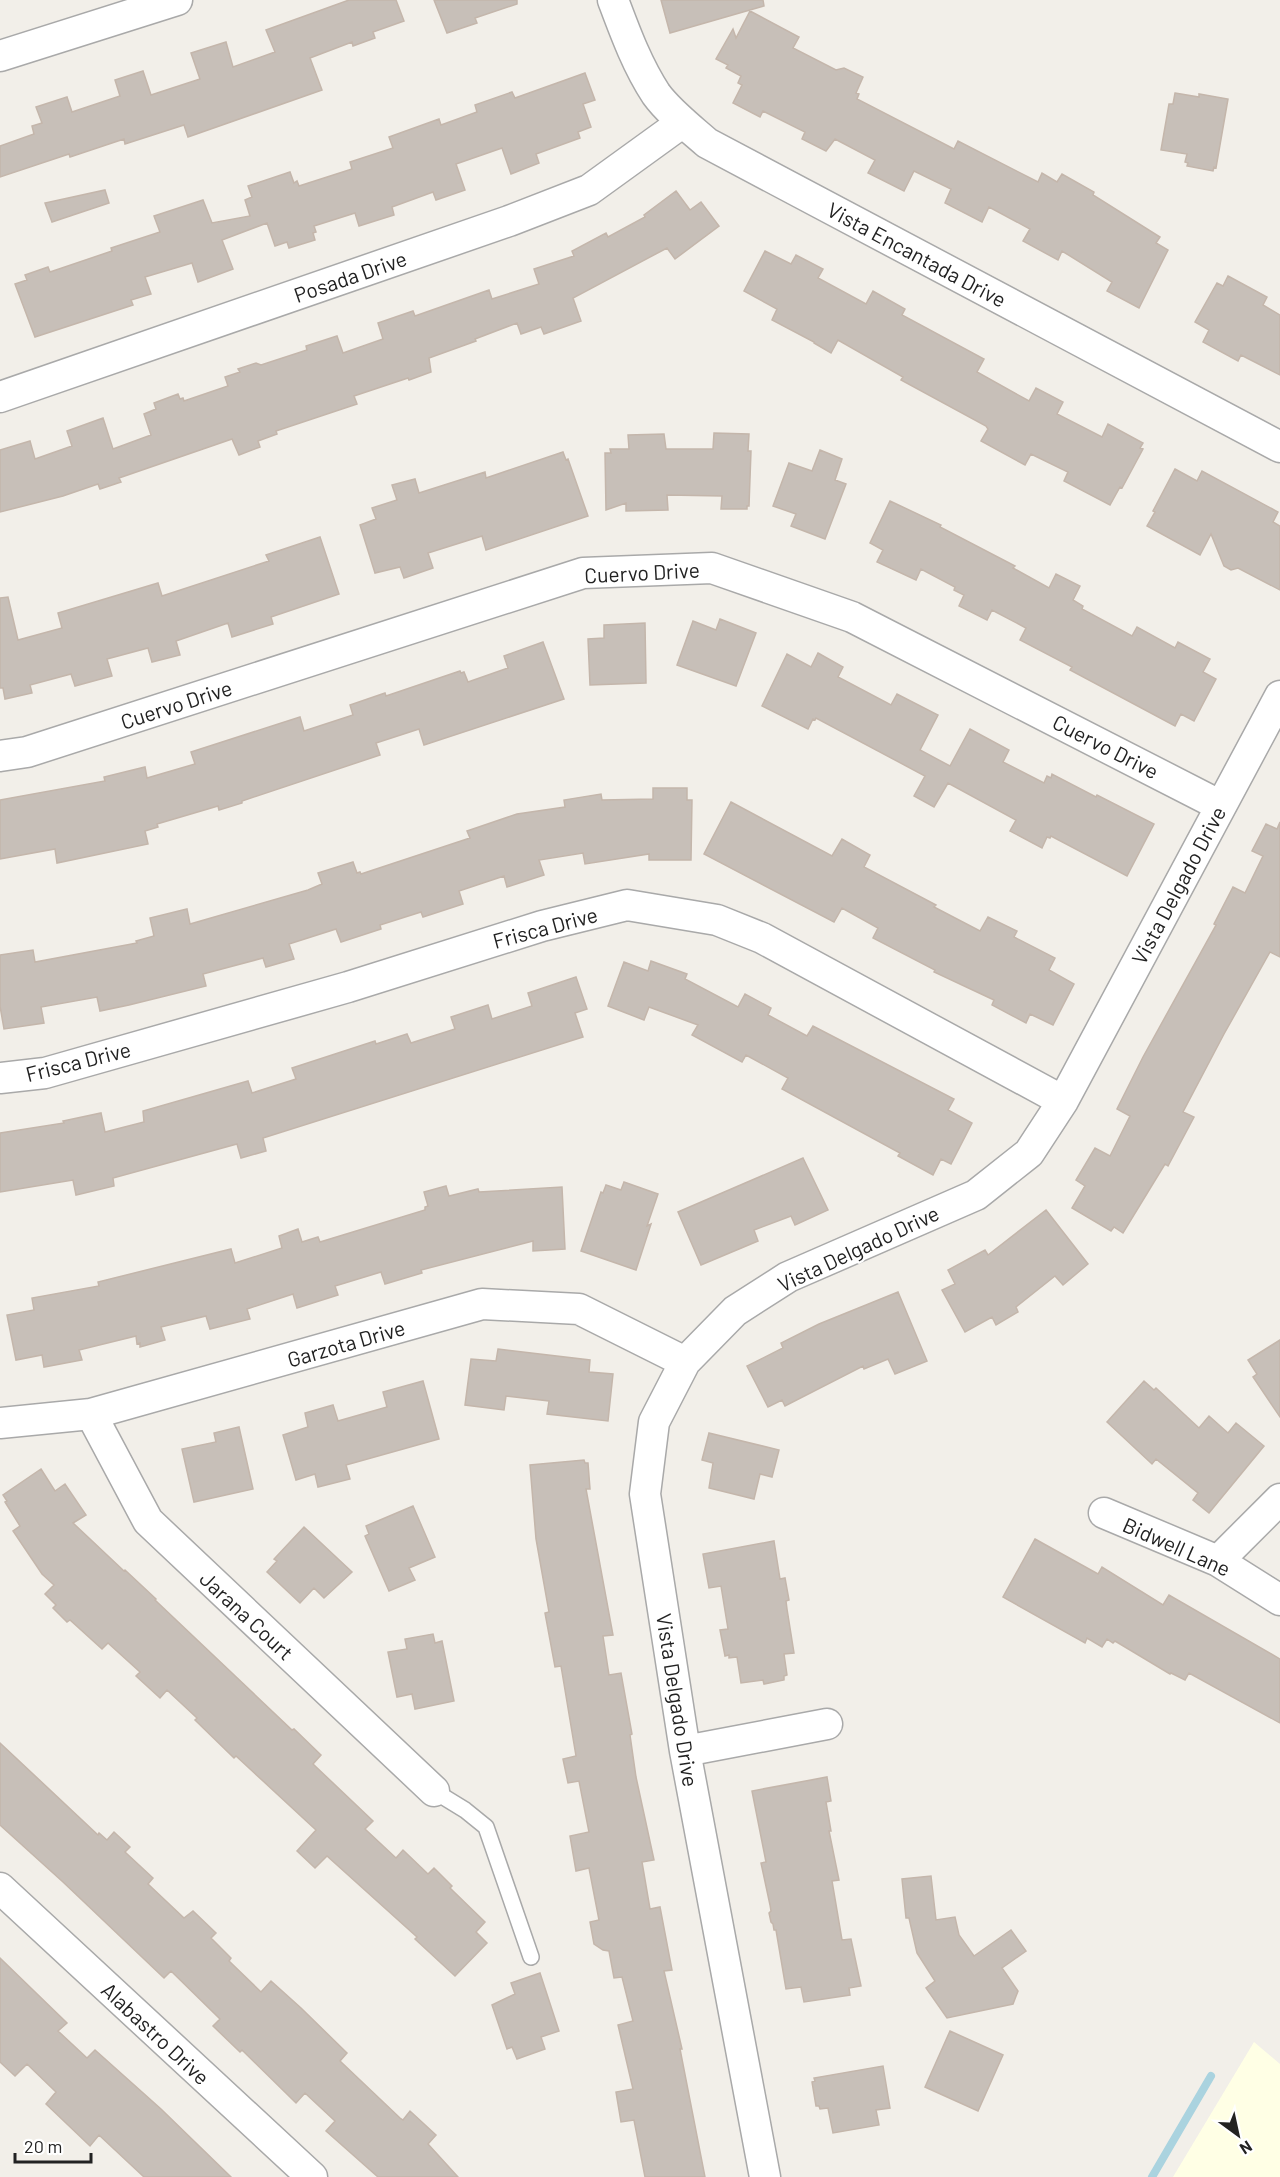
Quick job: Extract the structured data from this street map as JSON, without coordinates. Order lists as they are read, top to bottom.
{
  "streets": {
    "street": [
      "Vista Encantada Drive",
      "Posada Drive",
      "Cuervo Drive",
      "Vista Delgado Drive",
      "Frisca Drive",
      "Garzota Drive",
      "Bidwell Lane",
      "Jarana Court",
      "Alabastro Drive"
    ]
  },
  "crossings": [
    ["Vista Encantada Drive", "Posada Drive"],
    ["Cuervo Drive", "Vista Delgado Drive"],
    ["Vista Delgado Drive", "Frisca Drive"],
    ["Vista Delgado Drive", "Garzota Drive"],
    ["Garzota Drive", "Jarana Court"]
  ],
  "scale_bar": "20 m",
  "north": "bottom right"
}
